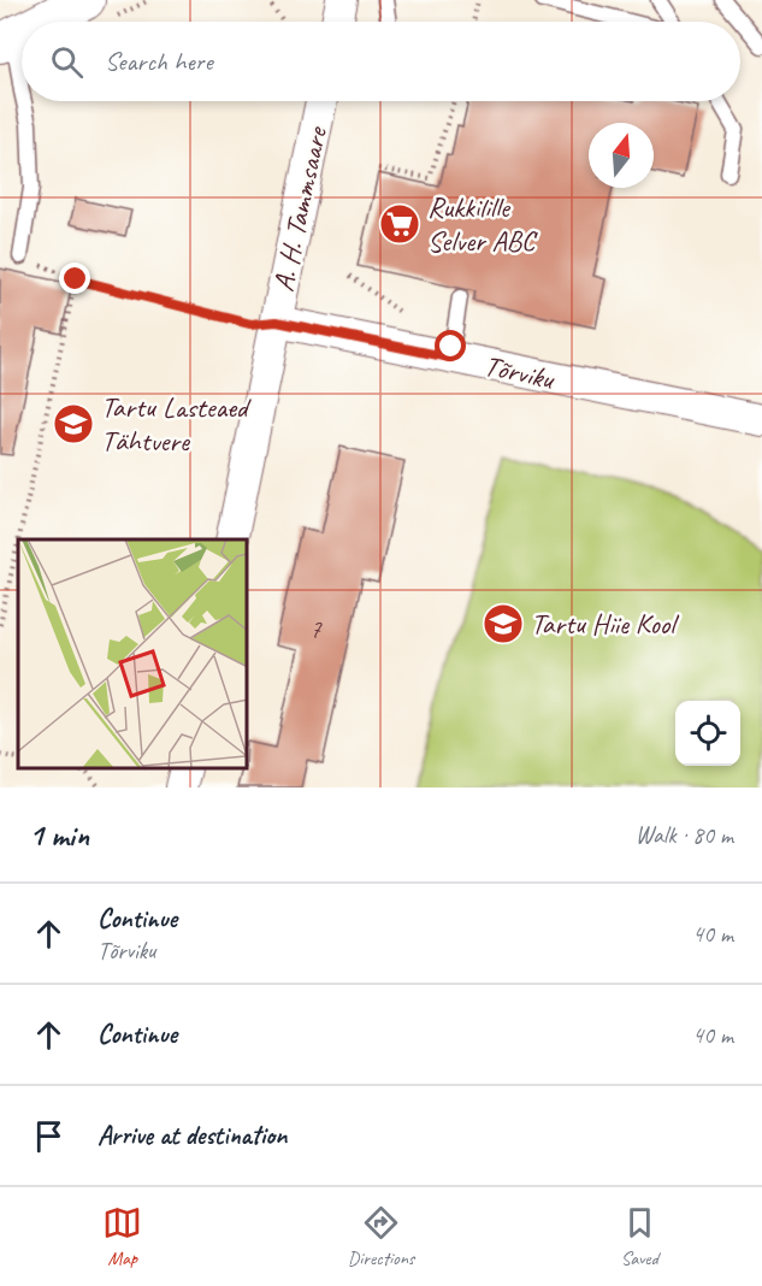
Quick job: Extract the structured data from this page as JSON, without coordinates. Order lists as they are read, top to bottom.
{
  "streets": {
    "street": ["A. H. Tammsaare", "Tõrviku"]
  },
  "crossings": [
    ["A. H. Tammsaare", "Tõrviku"]
  ],
  "places": {
    "supermarket": ["Rukkilille Selver ABC"],
    "school or university": ["Tartu Lasteaed Tähtvere", "Tartu Hiie Kool"]
  },
  "house_numbers": ["7"],
  "north": "top",
  "page": {
    "search": "Search here",
    "heading": ["1 min", "Walk · 80 m"],
    "list": [
      ["Continue", "Tõrviku", "40 m"],
      ["Continue", "40 m"],
      "Arrive at destination"
    ],
    "nav": ["Map", "Directions", "Saved"]
  }
}
